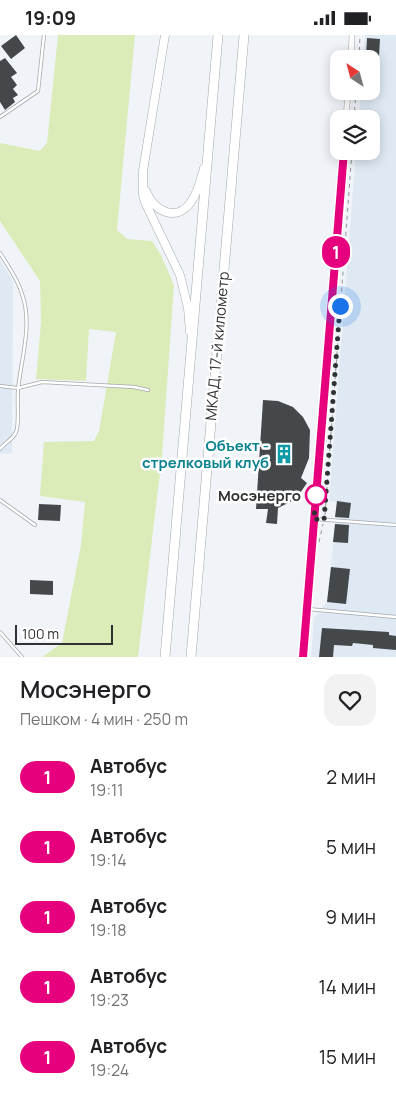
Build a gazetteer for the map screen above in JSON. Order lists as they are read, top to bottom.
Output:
{
  "streets": {
    "highway": ["МКАД, 17-й километр"]
  },
  "places": {
    "building": ["Объект - стрелковый клуб"],
    "other": ["Мосэнерго"]
  },
  "lines": ["bus line 1"],
  "scale_bar": "100 m",
  "north": "top left",
  "page": {
    "status": "19:09",
    "on_map": "1",
    "scale": "100 m",
    "heading": ["Мосэнерго", "Пешком · 4 мин · 250 m"],
    "list": [
      {
        "mark": "1",
        "name": "Автобус",
        "note": "19:11",
        "value": "2 мин"
      },
      {
        "mark": "1",
        "name": "Автобус",
        "note": "19:14",
        "value": "5 мин"
      },
      {
        "mark": "1",
        "name": "Автобус",
        "note": "19:18",
        "value": "9 мин"
      },
      {
        "mark": "1",
        "name": "Автобус",
        "note": "19:23",
        "value": "14 мин"
      },
      {
        "mark": "1",
        "name": "Автобус",
        "note": "19:24",
        "value": "15 мин"
      }
    ]
  }
}
